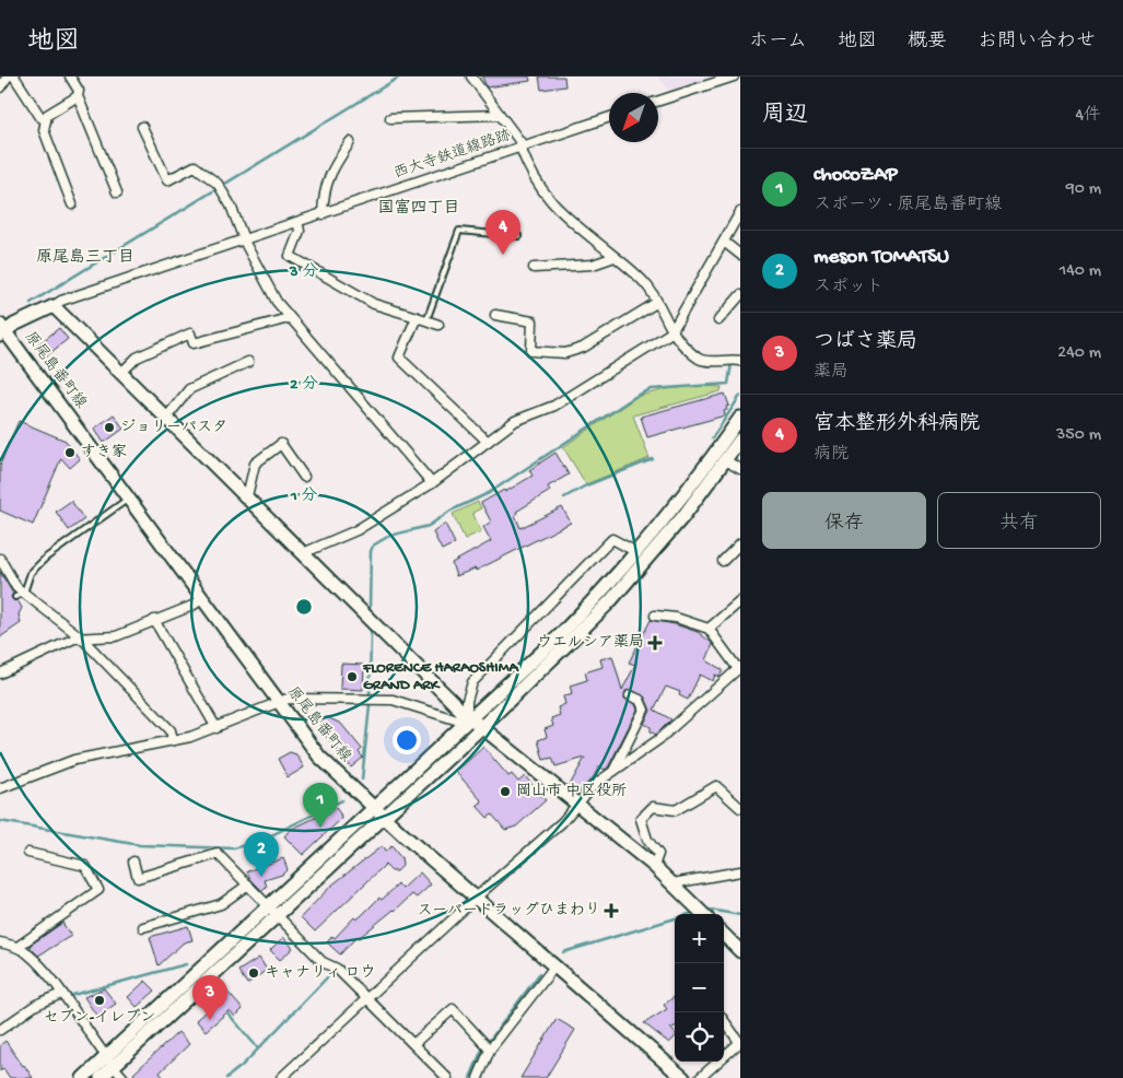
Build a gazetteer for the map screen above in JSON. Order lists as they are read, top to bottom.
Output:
{
  "streets": {
    "street": ["西大寺鉄道線路跡", "原尾島番町線"]
  },
  "districts": ["国富四丁目", "原尾島三丁目"],
  "places": {
    "other": [
      "ジョリーパスタ",
      "すき家",
      "FLORENCE HARAOSHIMA GRAND ARK",
      "岡山市 中区役所",
      "キャナリィ ロウ",
      "セブン-イレブン"
    ],
    "health": ["ウエルシア薬局", "スーパードラッグひまわり"]
  },
  "north": "bottom left",
  "page": {
    "header": "地図",
    "nav": [
      "ホーム",
      "地図",
      "概要",
      "お問い合わせ"
    ],
    "heading": ["周辺", "4件"],
    "list": [
      {
        "mark": "1",
        "name": "chocoZAP",
        "note": "スポーツ · 原尾島番町線",
        "value": "90 m"
      },
      {
        "mark": "2",
        "name": "meson TOMATSU",
        "note": "スポット",
        "value": "140 m"
      },
      {
        "mark": "3",
        "name": "つばさ薬局",
        "note": "薬局",
        "value": "240 m"
      },
      {
        "mark": "4",
        "name": "宮本整形外科病院",
        "note": "病院",
        "value": "350 m"
      }
    ],
    "pins": [
      "4",
      "1",
      "2",
      "3"
    ],
    "buttons": ["保存", "共有"],
    "map_buttons": ["+", "−"]
  },
  "rings": ["3 分", "2 分", "1 分"]
}
